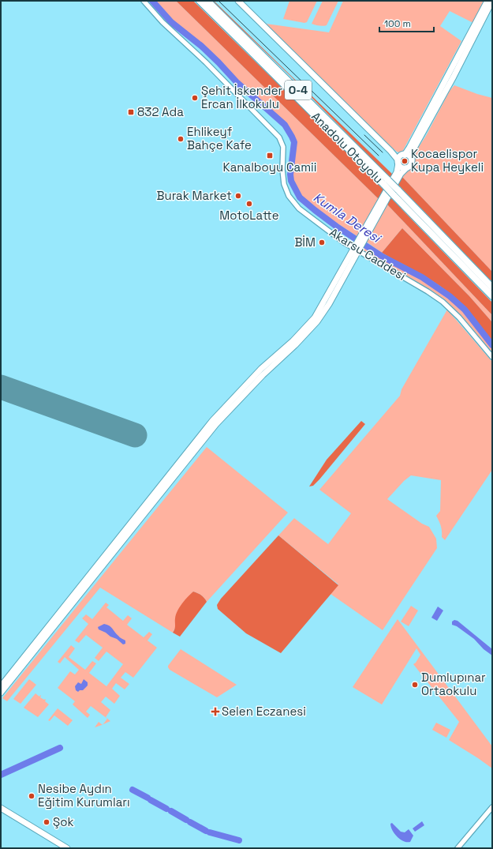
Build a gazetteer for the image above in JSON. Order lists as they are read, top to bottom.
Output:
{
  "streets": {
    "highway": ["O-4", "Anadolu Otoyolu"],
    "street": ["Akarsu Caddesi"]
  },
  "water": ["Kumla Deresi"],
  "places": {
    "other": [
      "Şehit İskender Ercan İlkokulu",
      "Ehlikeyf Bahçe Kafe",
      "Kocaelispor Kupa Heykeli",
      "Burak Market",
      "MotoLatte",
      "BİM",
      "Dumlupınar Ortaokulu",
      "Nesibe Aydın Eğitim Kurumları",
      "Şok"
    ],
    "transit": ["832 Ada", "Kanalboyu Camii"],
    "health": ["Selen Eczanesi"]
  },
  "scale_bar": "100 m"
}
